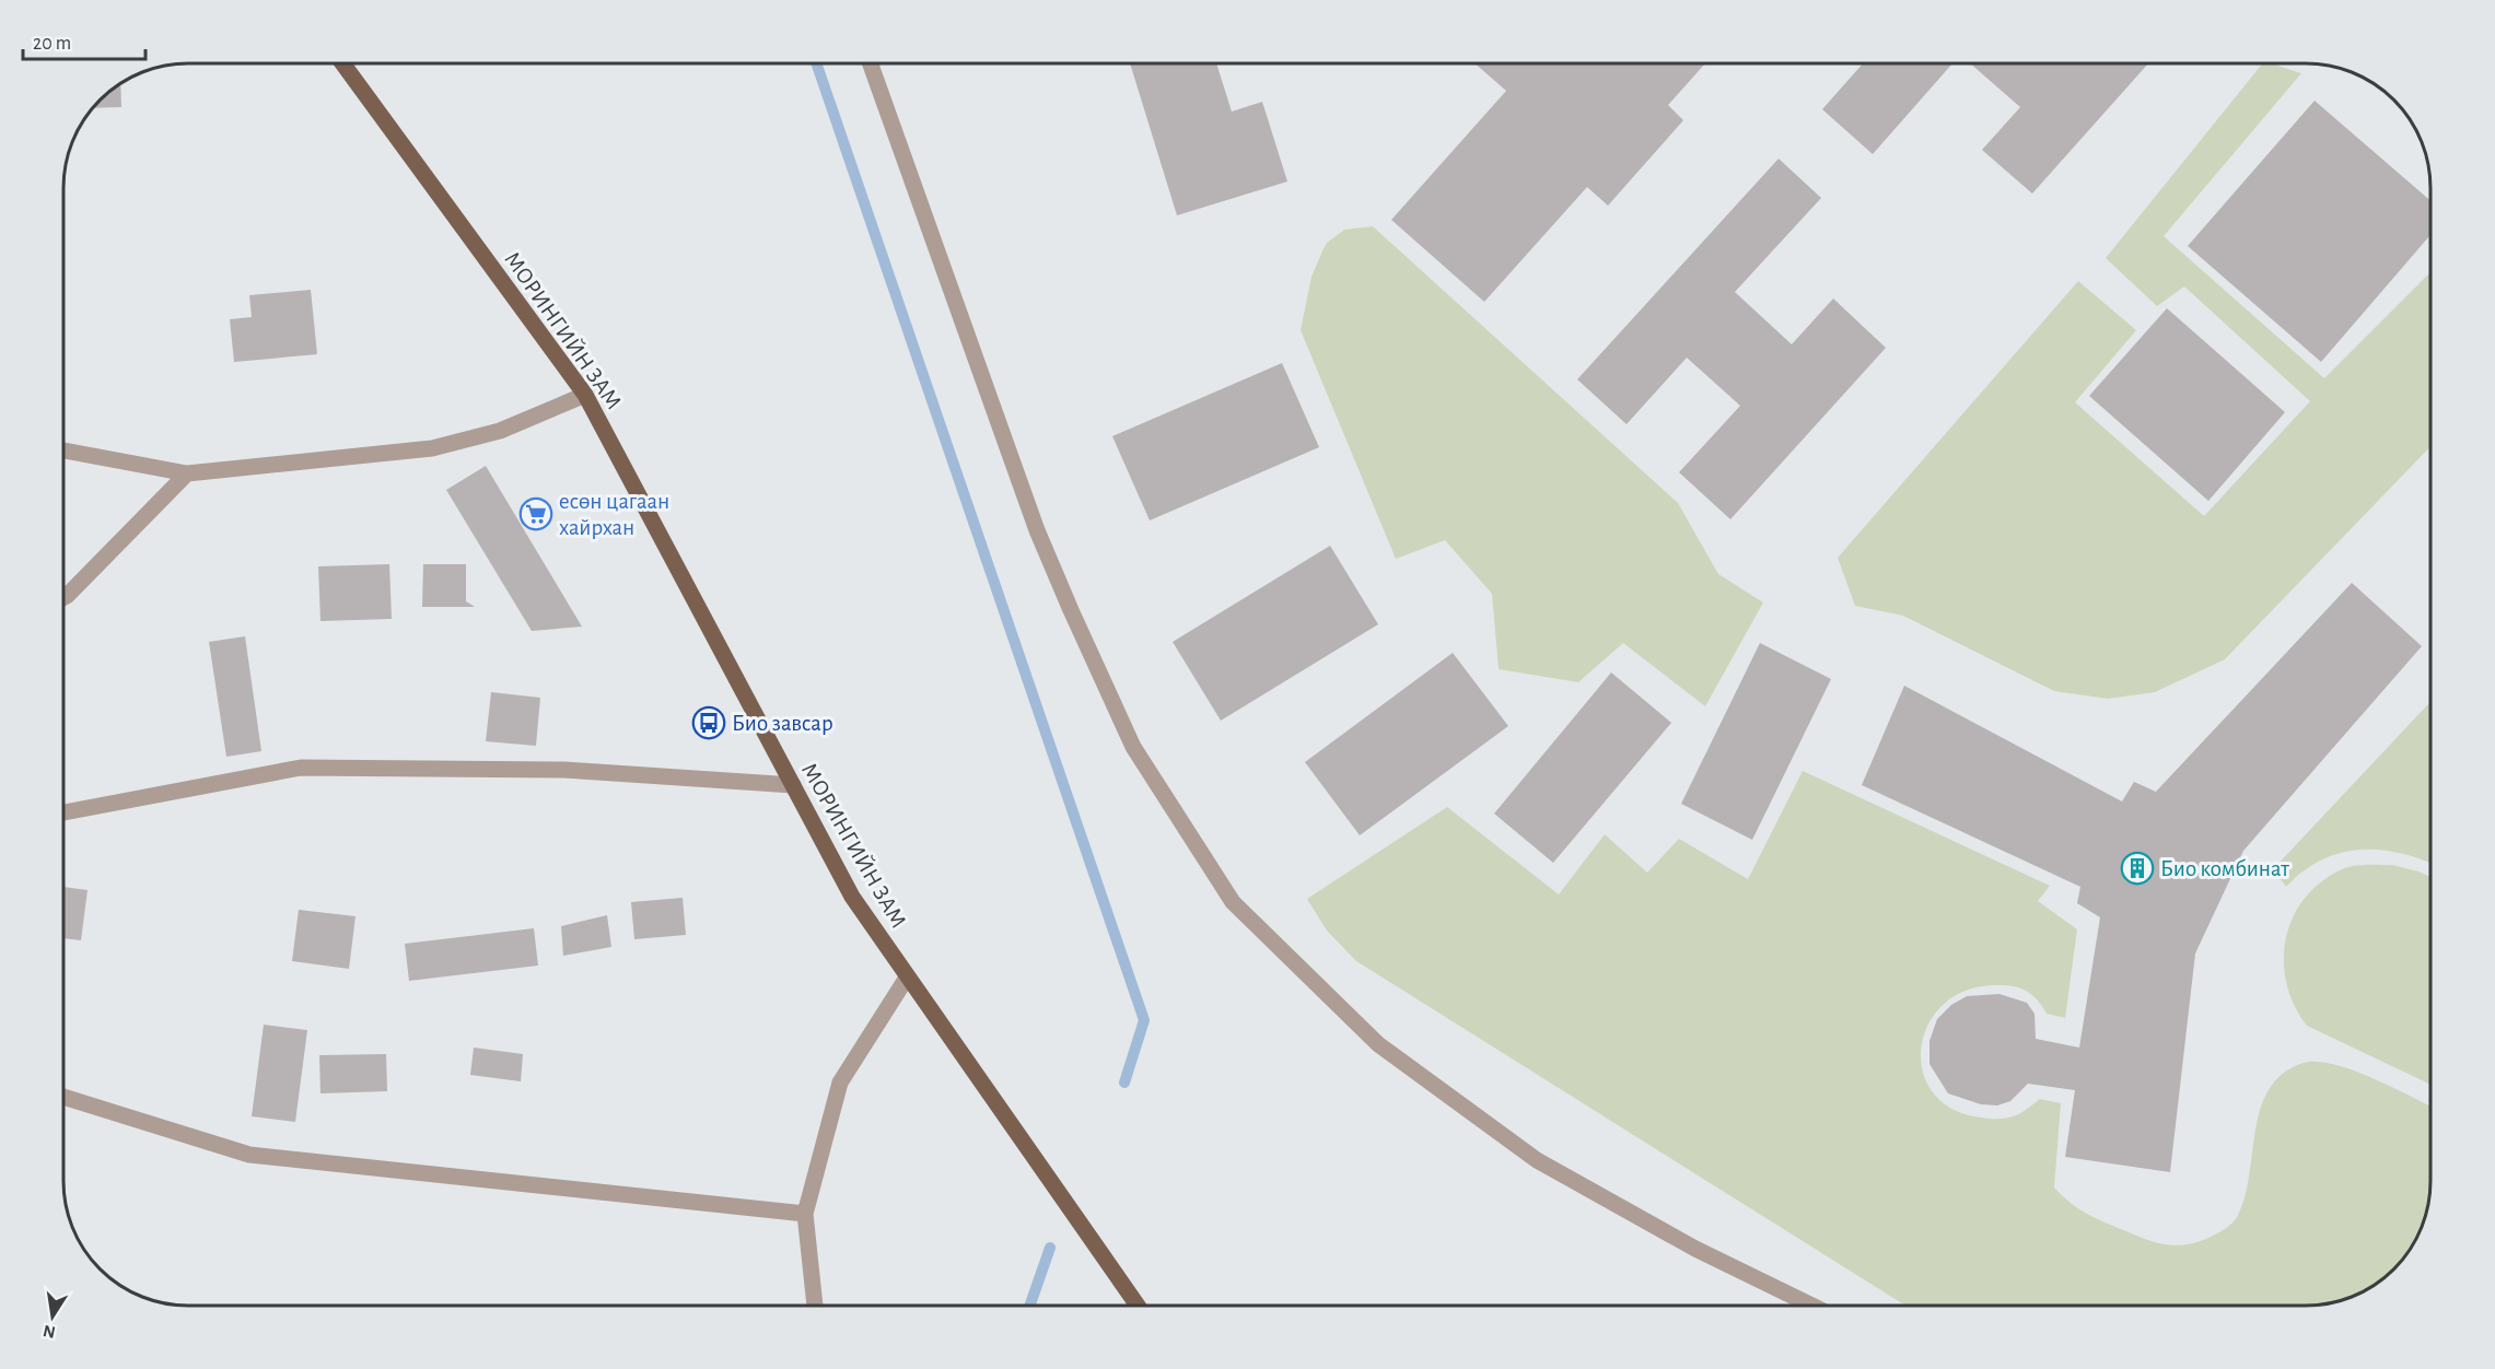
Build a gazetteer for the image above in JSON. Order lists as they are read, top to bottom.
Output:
{
  "streets": {
    "main road": ["МОРИНГИЙН ЗАМ"]
  },
  "places": {
    "supermarket": ["есөн цагаан хайрхан"],
    "bus stop": ["Био завсар"],
    "building": ["Био комбинат"]
  },
  "scale_bar": "20 m",
  "north": "bottom"
}
